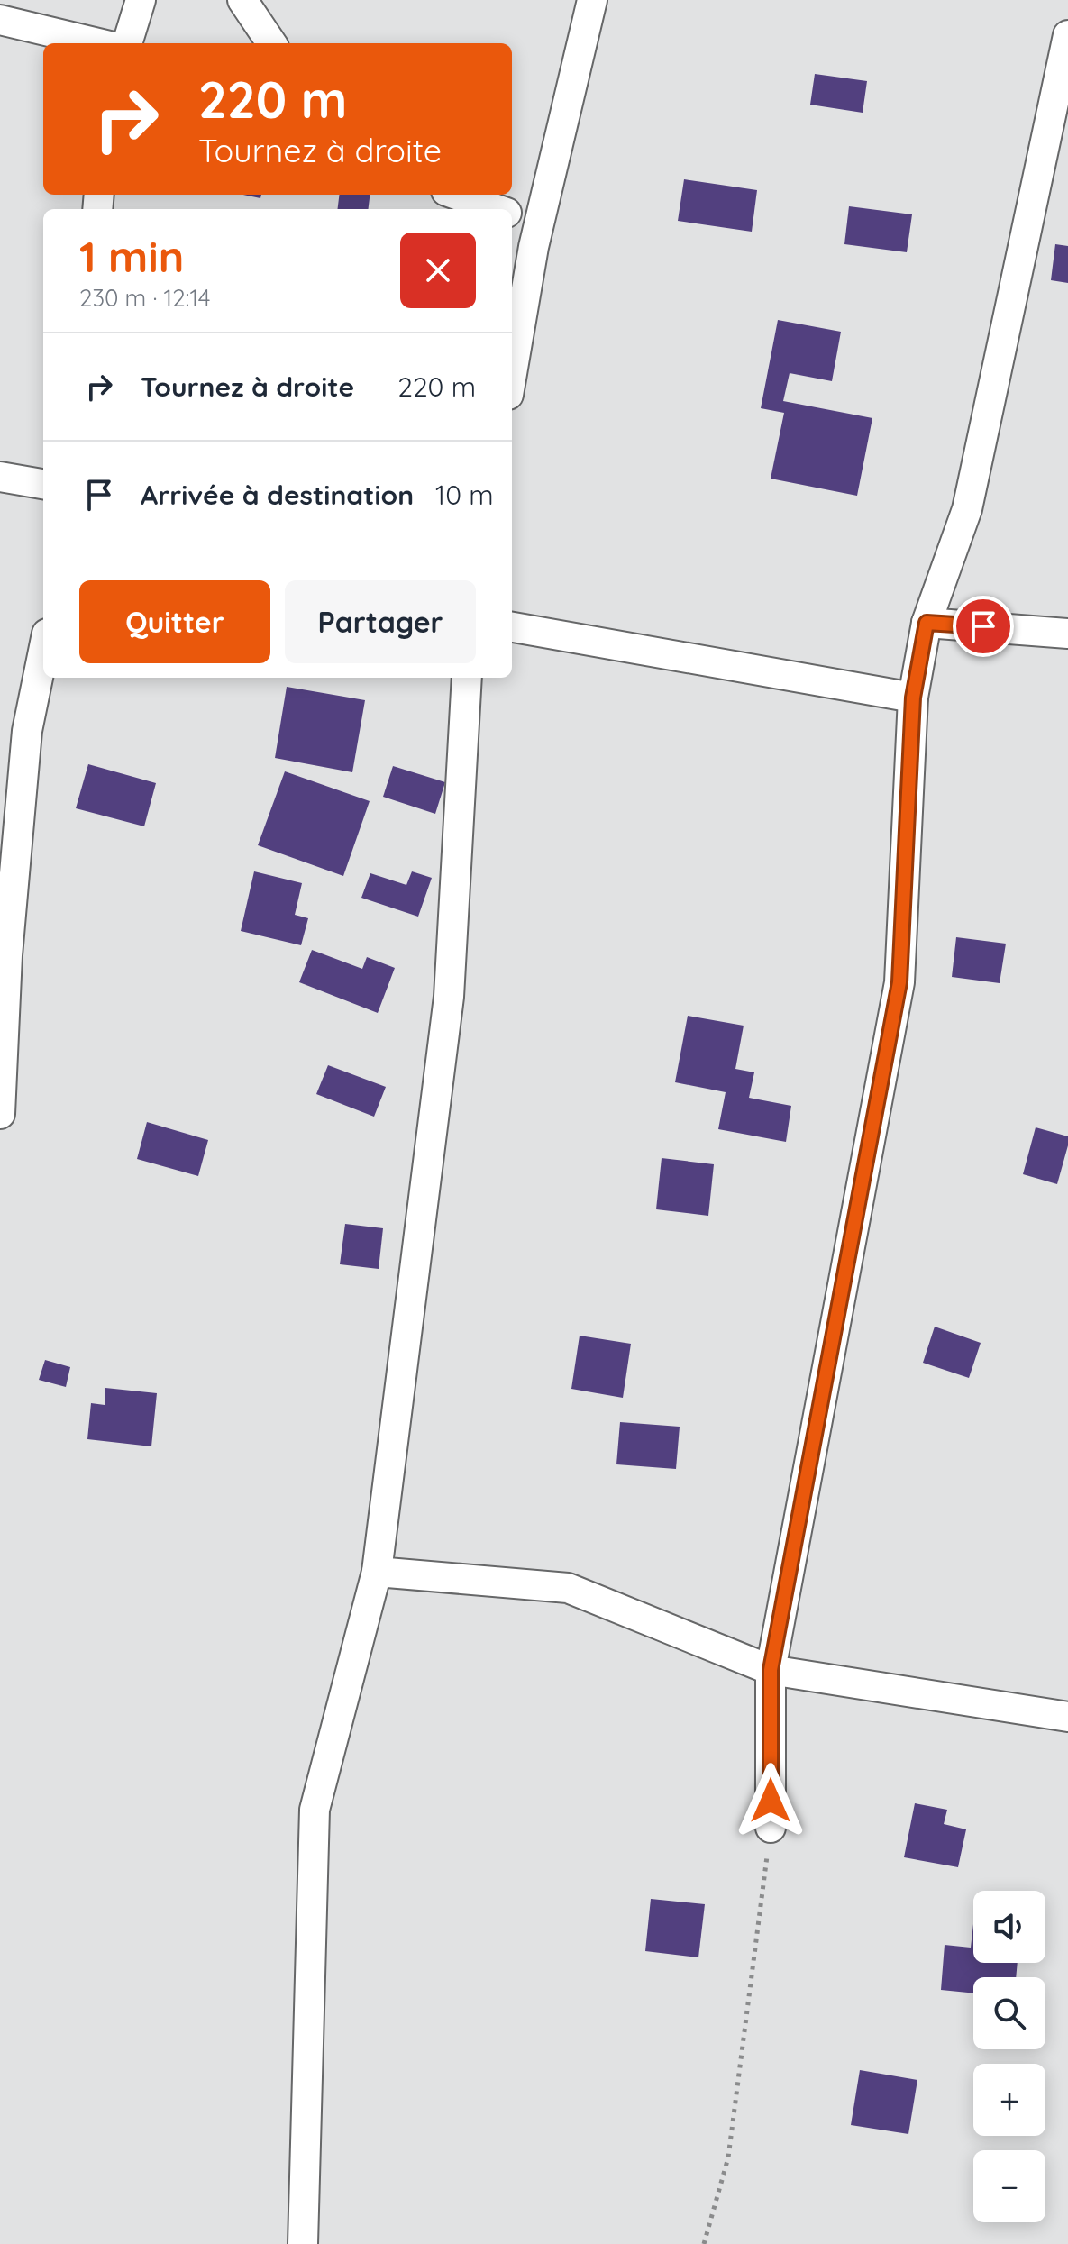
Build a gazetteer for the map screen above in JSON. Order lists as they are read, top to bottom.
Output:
{
  "page": {
    "turn": ["220 m", "Tournez à droite"],
    "heading": ["1 min", "230 m · 12:14"],
    "list": [
      {
        "name": "Tournez à droite",
        "value": "220 m"
      },
      {
        "name": "Arrivée à destination",
        "value": "10 m"
      }
    ],
    "buttons": ["Quitter", "Partager"],
    "map_buttons": ["+", "−"]
  }
}
